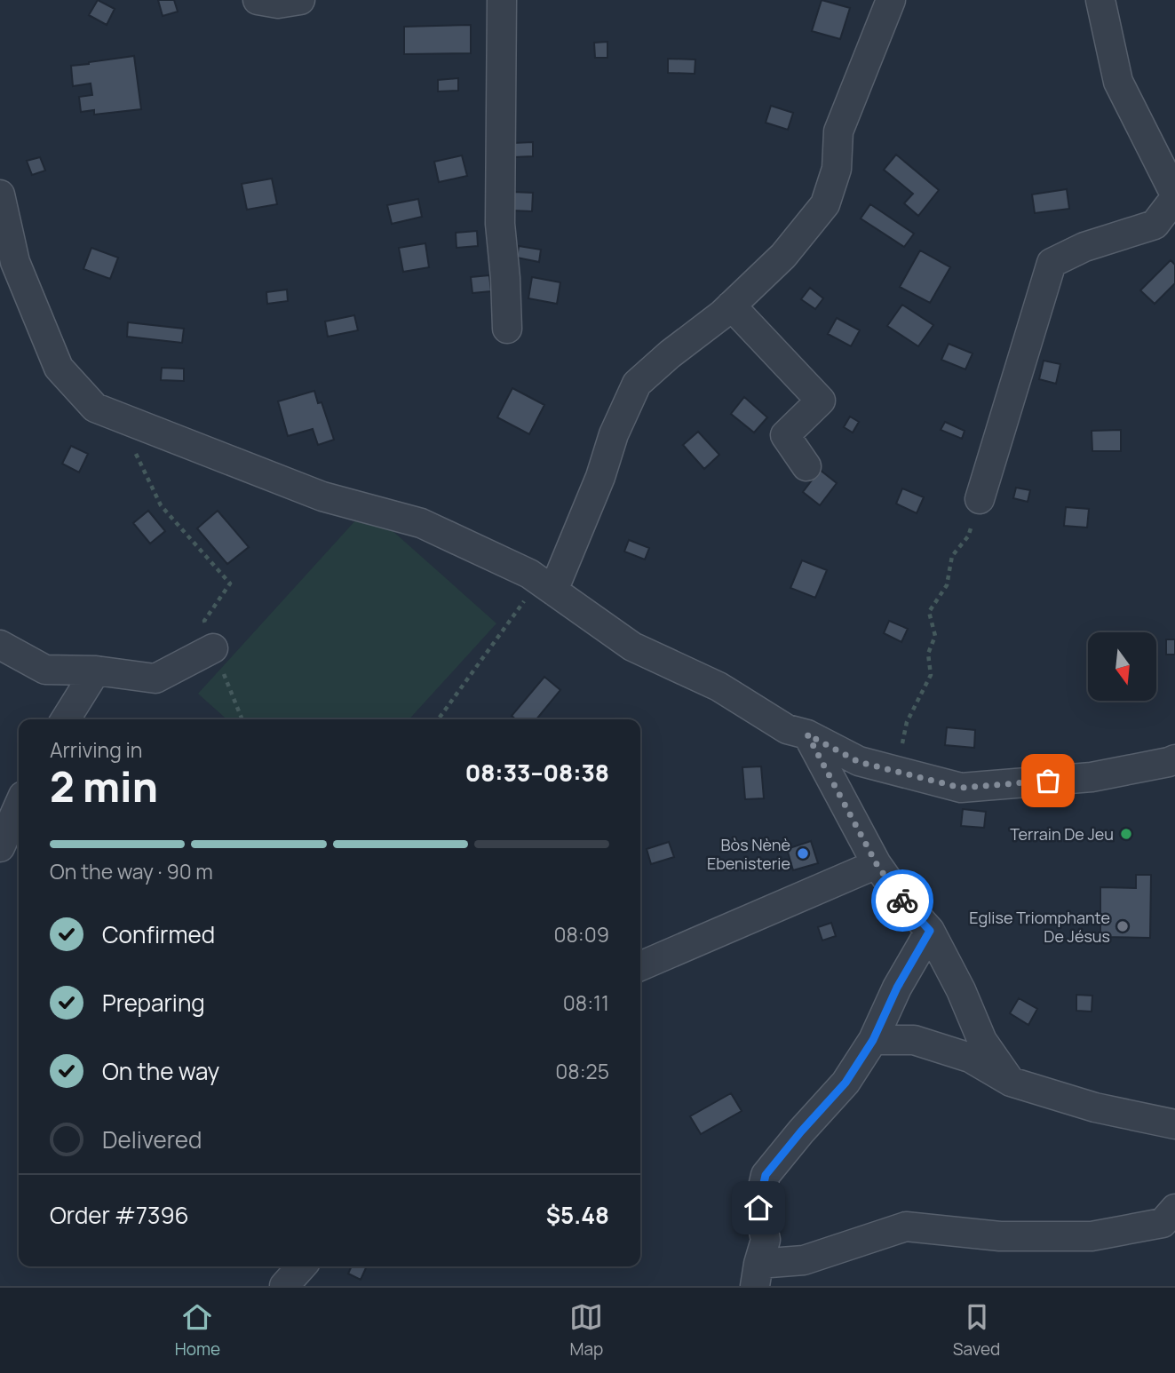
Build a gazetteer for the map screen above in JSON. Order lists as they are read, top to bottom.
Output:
{
  "places": ["Terrain De Jeu", "Bòs Nènè Ebenisterie", "Eglise Triomphante De Jésus"],
  "north": "bottom",
  "page": {
    "heading": ["2 min", "Arriving in", "08:33–08:38"],
    "panel": ["Order #7396", "$5.48"],
    "bar": "On the way · 90 m",
    "list": [
      ["Confirmed", "08:09"],
      ["Preparing", "08:11"],
      ["On the way", "08:25"],
      "Delivered"
    ],
    "tabs": ["Home", "Map", "Saved"]
  }
}
